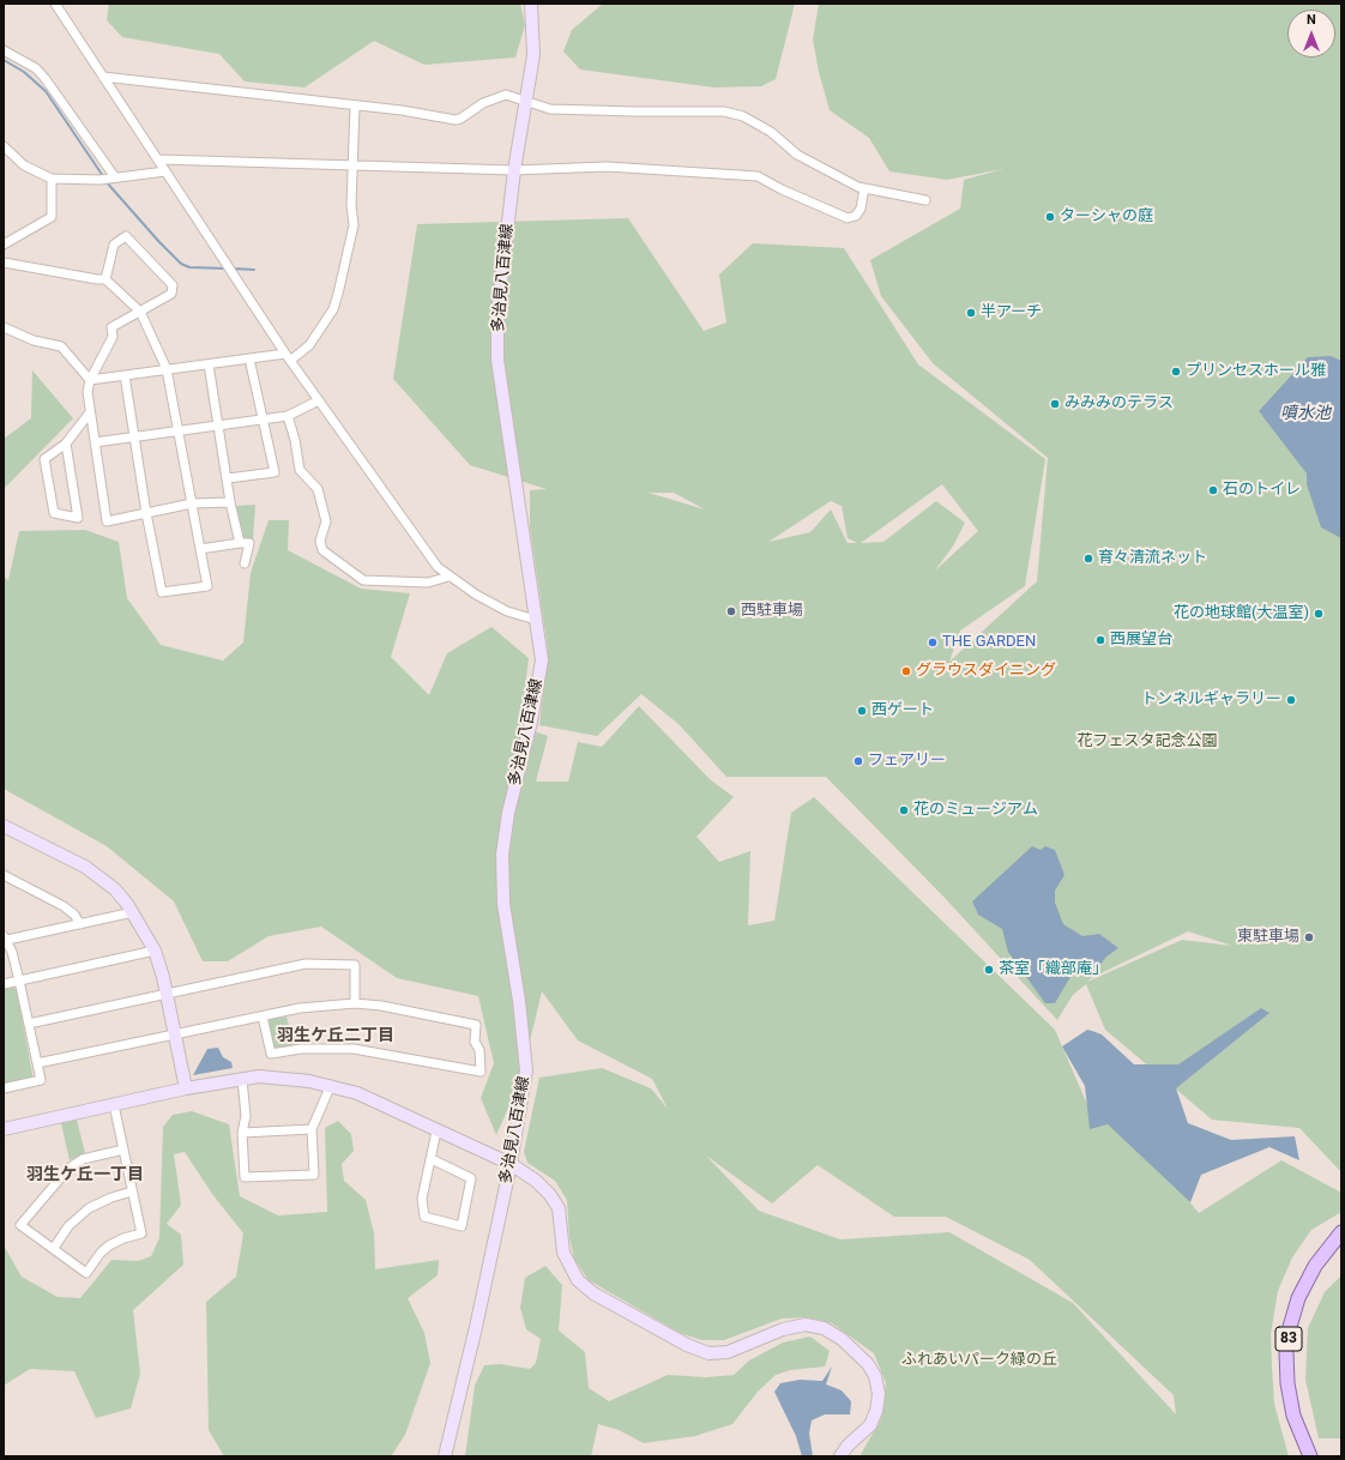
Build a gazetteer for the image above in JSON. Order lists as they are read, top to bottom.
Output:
{
  "streets": {
    "main road": ["多治見八百津線", "83"]
  },
  "districts": ["羽生ケ丘二丁目", "羽生ケ丘一丁目"],
  "water": ["噴水池"],
  "parks": ["花フェスタ記念公園", "ふれあいパーク緑の丘"],
  "places": [
    "ターシャの庭",
    "半アーチ",
    "プリンセスホール雅",
    "みみみのテラス",
    "石のトイレ",
    "育々清流ネット",
    "西駐車場",
    "花の地球館(大温室)",
    "西展望台",
    "THE GARDEN",
    "グラウスダイニング",
    "トンネルギャラリー",
    "西ゲート",
    "フェアリー",
    "花のミュージアム",
    "東駐車場",
    "茶室「織部庵」"
  ],
  "north": "top"
}
